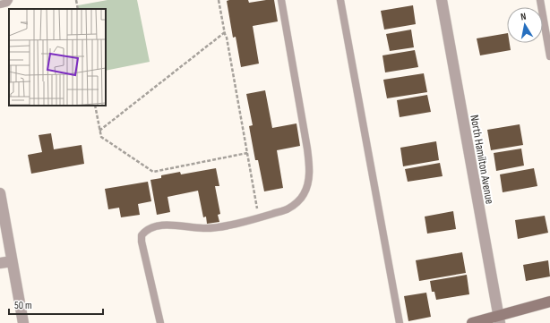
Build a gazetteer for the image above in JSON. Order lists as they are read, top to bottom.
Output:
{
  "streets": {
    "street": ["North Hamilton Avenue"]
  },
  "scale_bar": "50 m",
  "north": "top"
}
